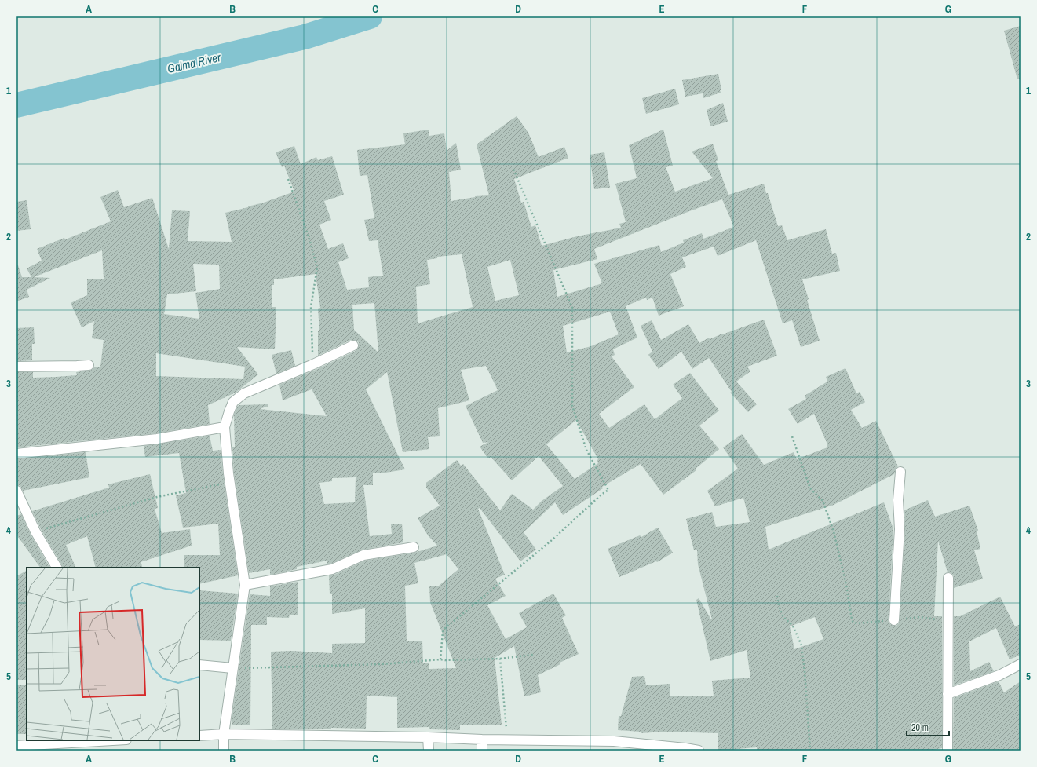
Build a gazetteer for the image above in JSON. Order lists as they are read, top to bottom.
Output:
{
  "water": ["Galma River"],
  "scale_bar": "20 m",
  "grid": {
    "columns": [
      "A",
      "B",
      "C",
      "D",
      "E",
      "F",
      "G"
    ],
    "rows": [
      "1",
      "2",
      "3",
      "4",
      "5"
    ]
  }
}
